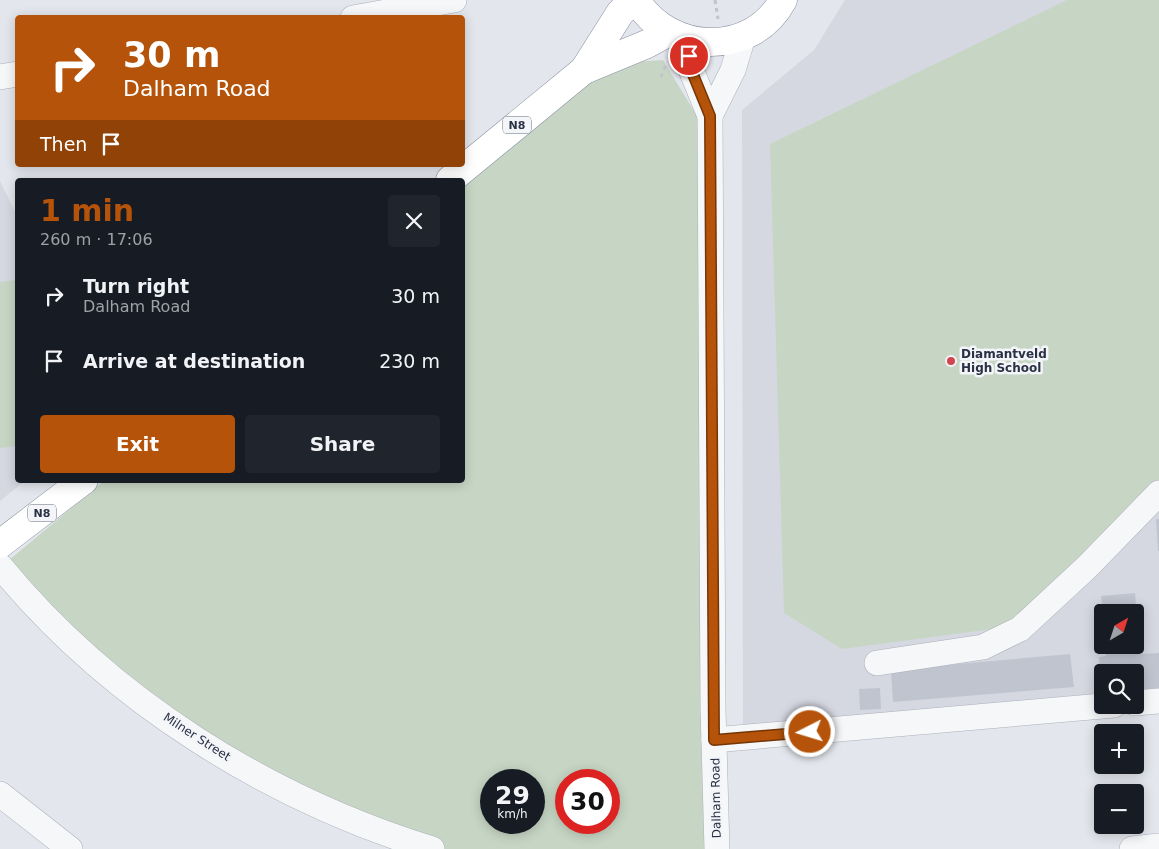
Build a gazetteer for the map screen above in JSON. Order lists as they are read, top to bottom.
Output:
{
  "streets": {
    "highway": ["N8"],
    "street": ["Milner Street", "Dalham Road"]
  },
  "crossings": [
    ["N8", "Dalham Road"]
  ],
  "places": ["Diamantveld High School"],
  "north": "top right",
  "page": {
    "turn": ["30 m", "Dalham Road"],
    "then": "Then",
    "heading": ["1 min", "260 m · 17:06"],
    "list": [
      {
        "name": "Turn right",
        "note": "Dalham Road",
        "value": "30 m"
      },
      {
        "name": "Arrive at destination",
        "value": "230 m"
      }
    ],
    "buttons": ["Exit", "Share"],
    "map_buttons": ["+", "−"],
    "speed": "29 km/h",
    "limit": "30"
  }
}
